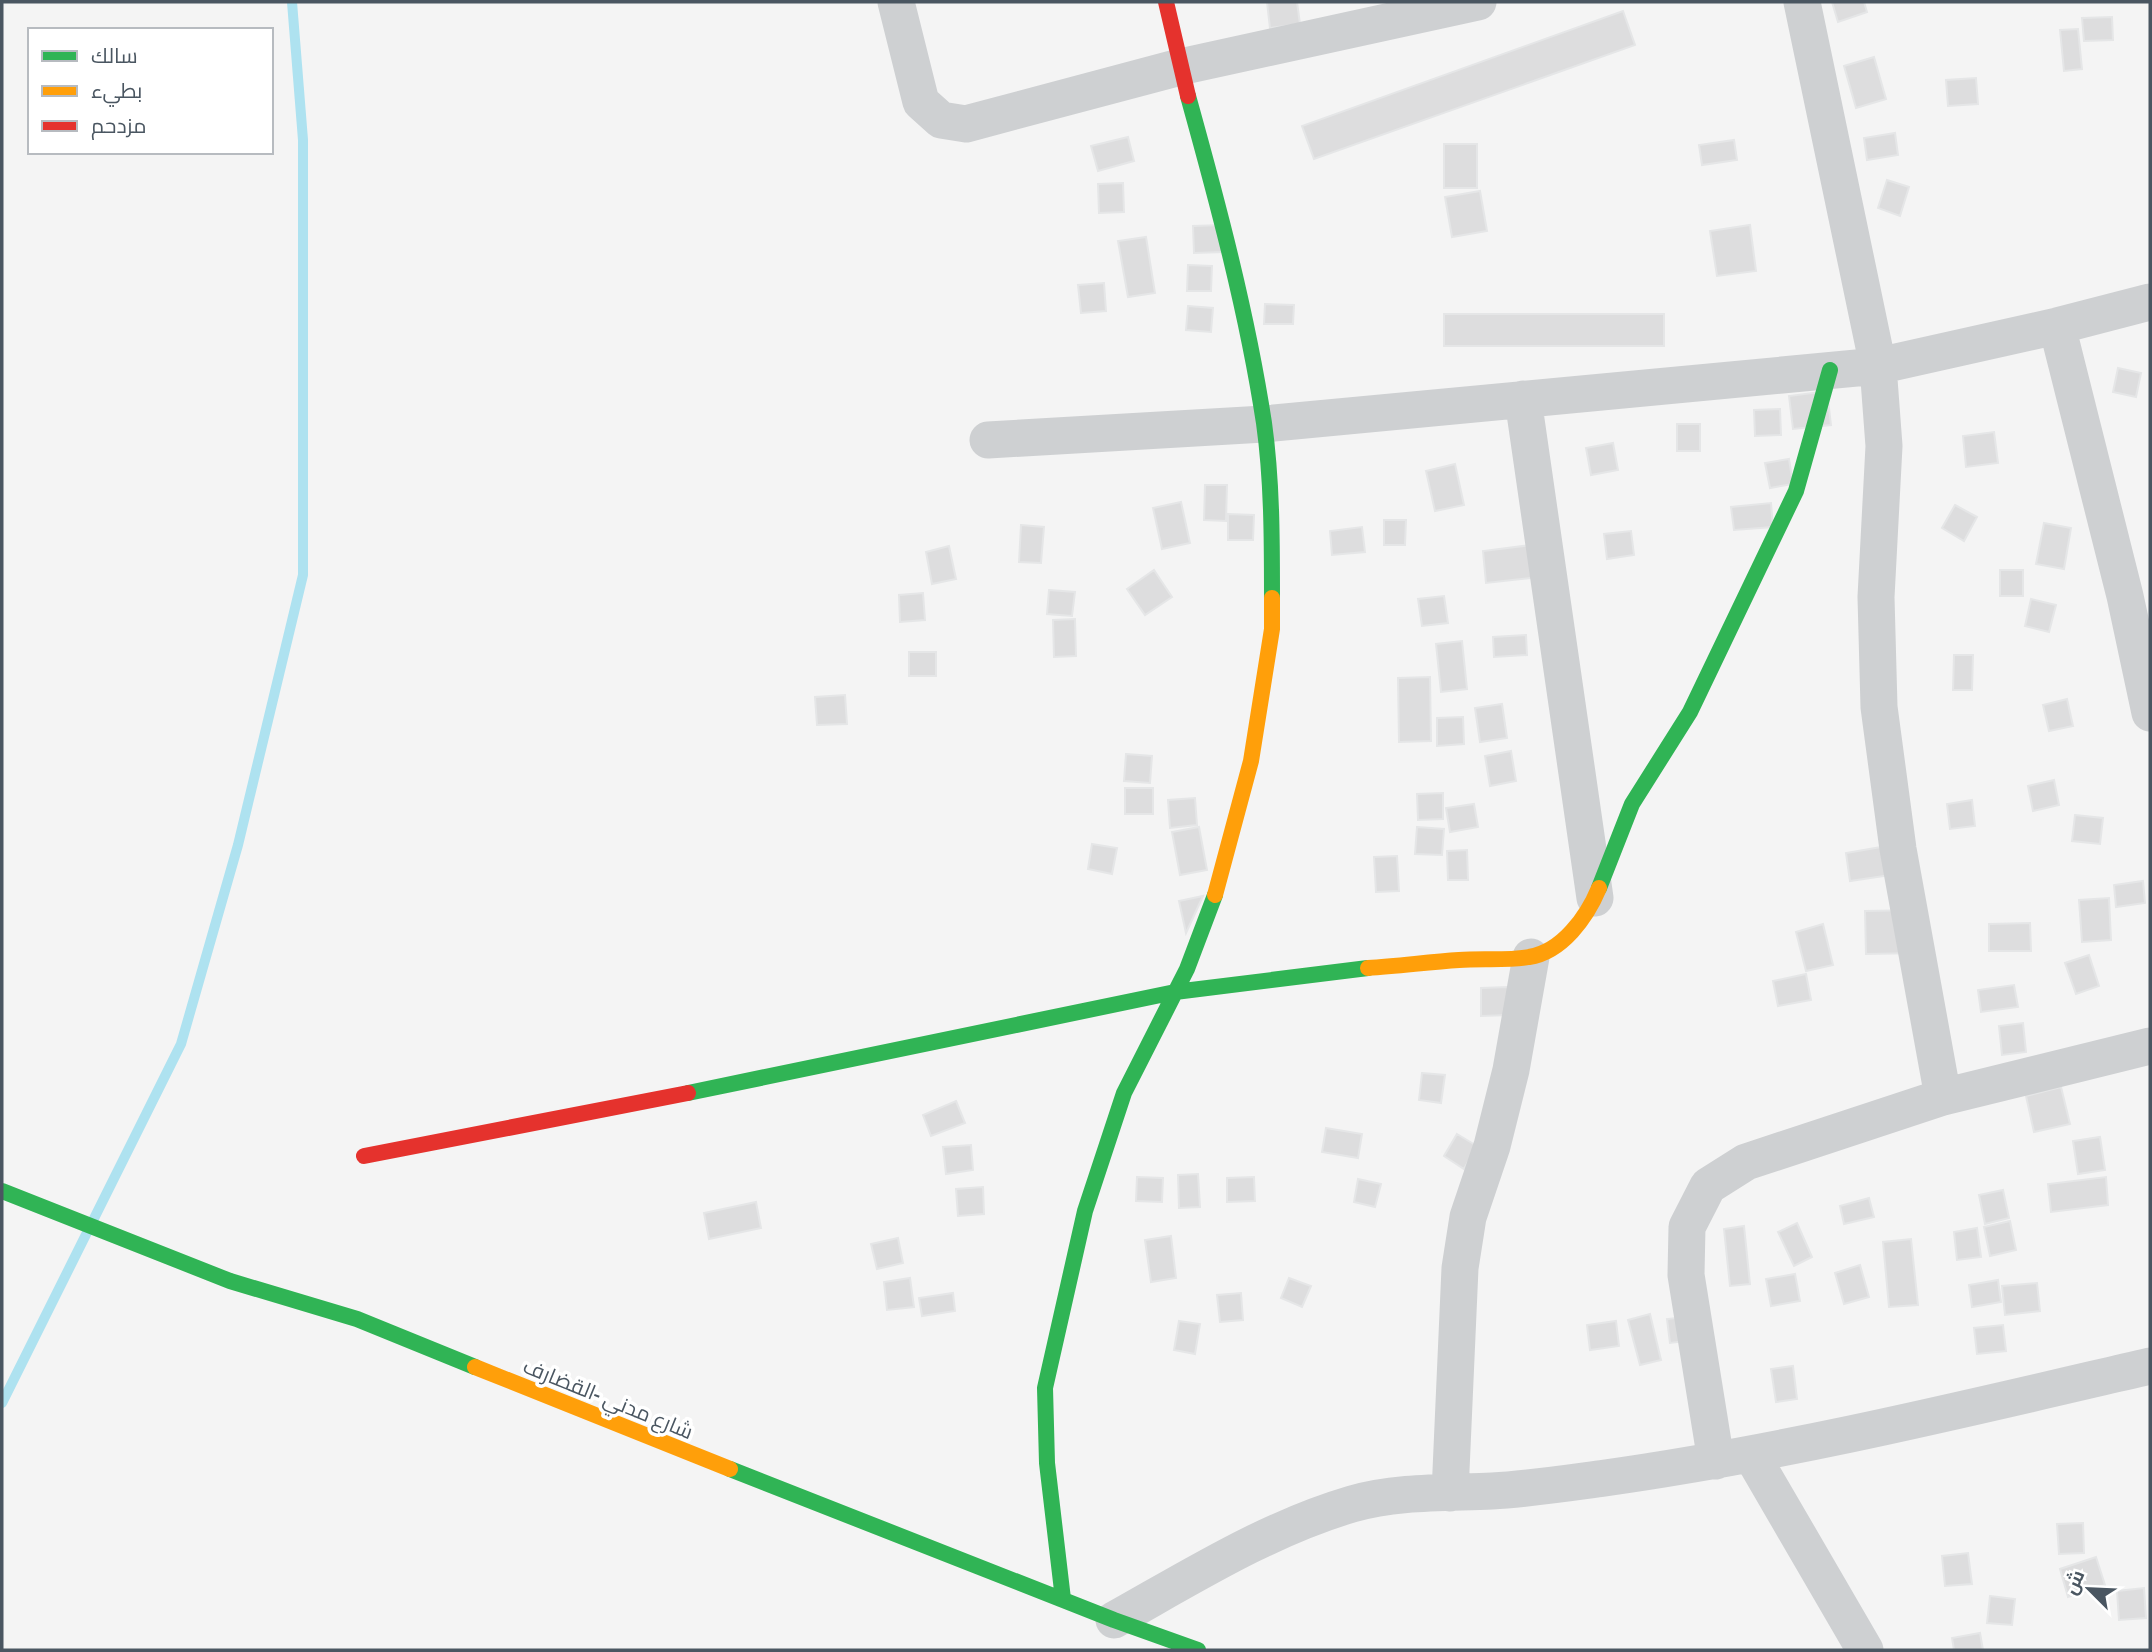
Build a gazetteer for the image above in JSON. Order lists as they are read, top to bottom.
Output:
{
  "streets": {
    "main road": ["شارع مدني -القضارف"]
  },
  "legend": ["سالك", "بطيء", "مزدحم"],
  "north": "top left"
}
